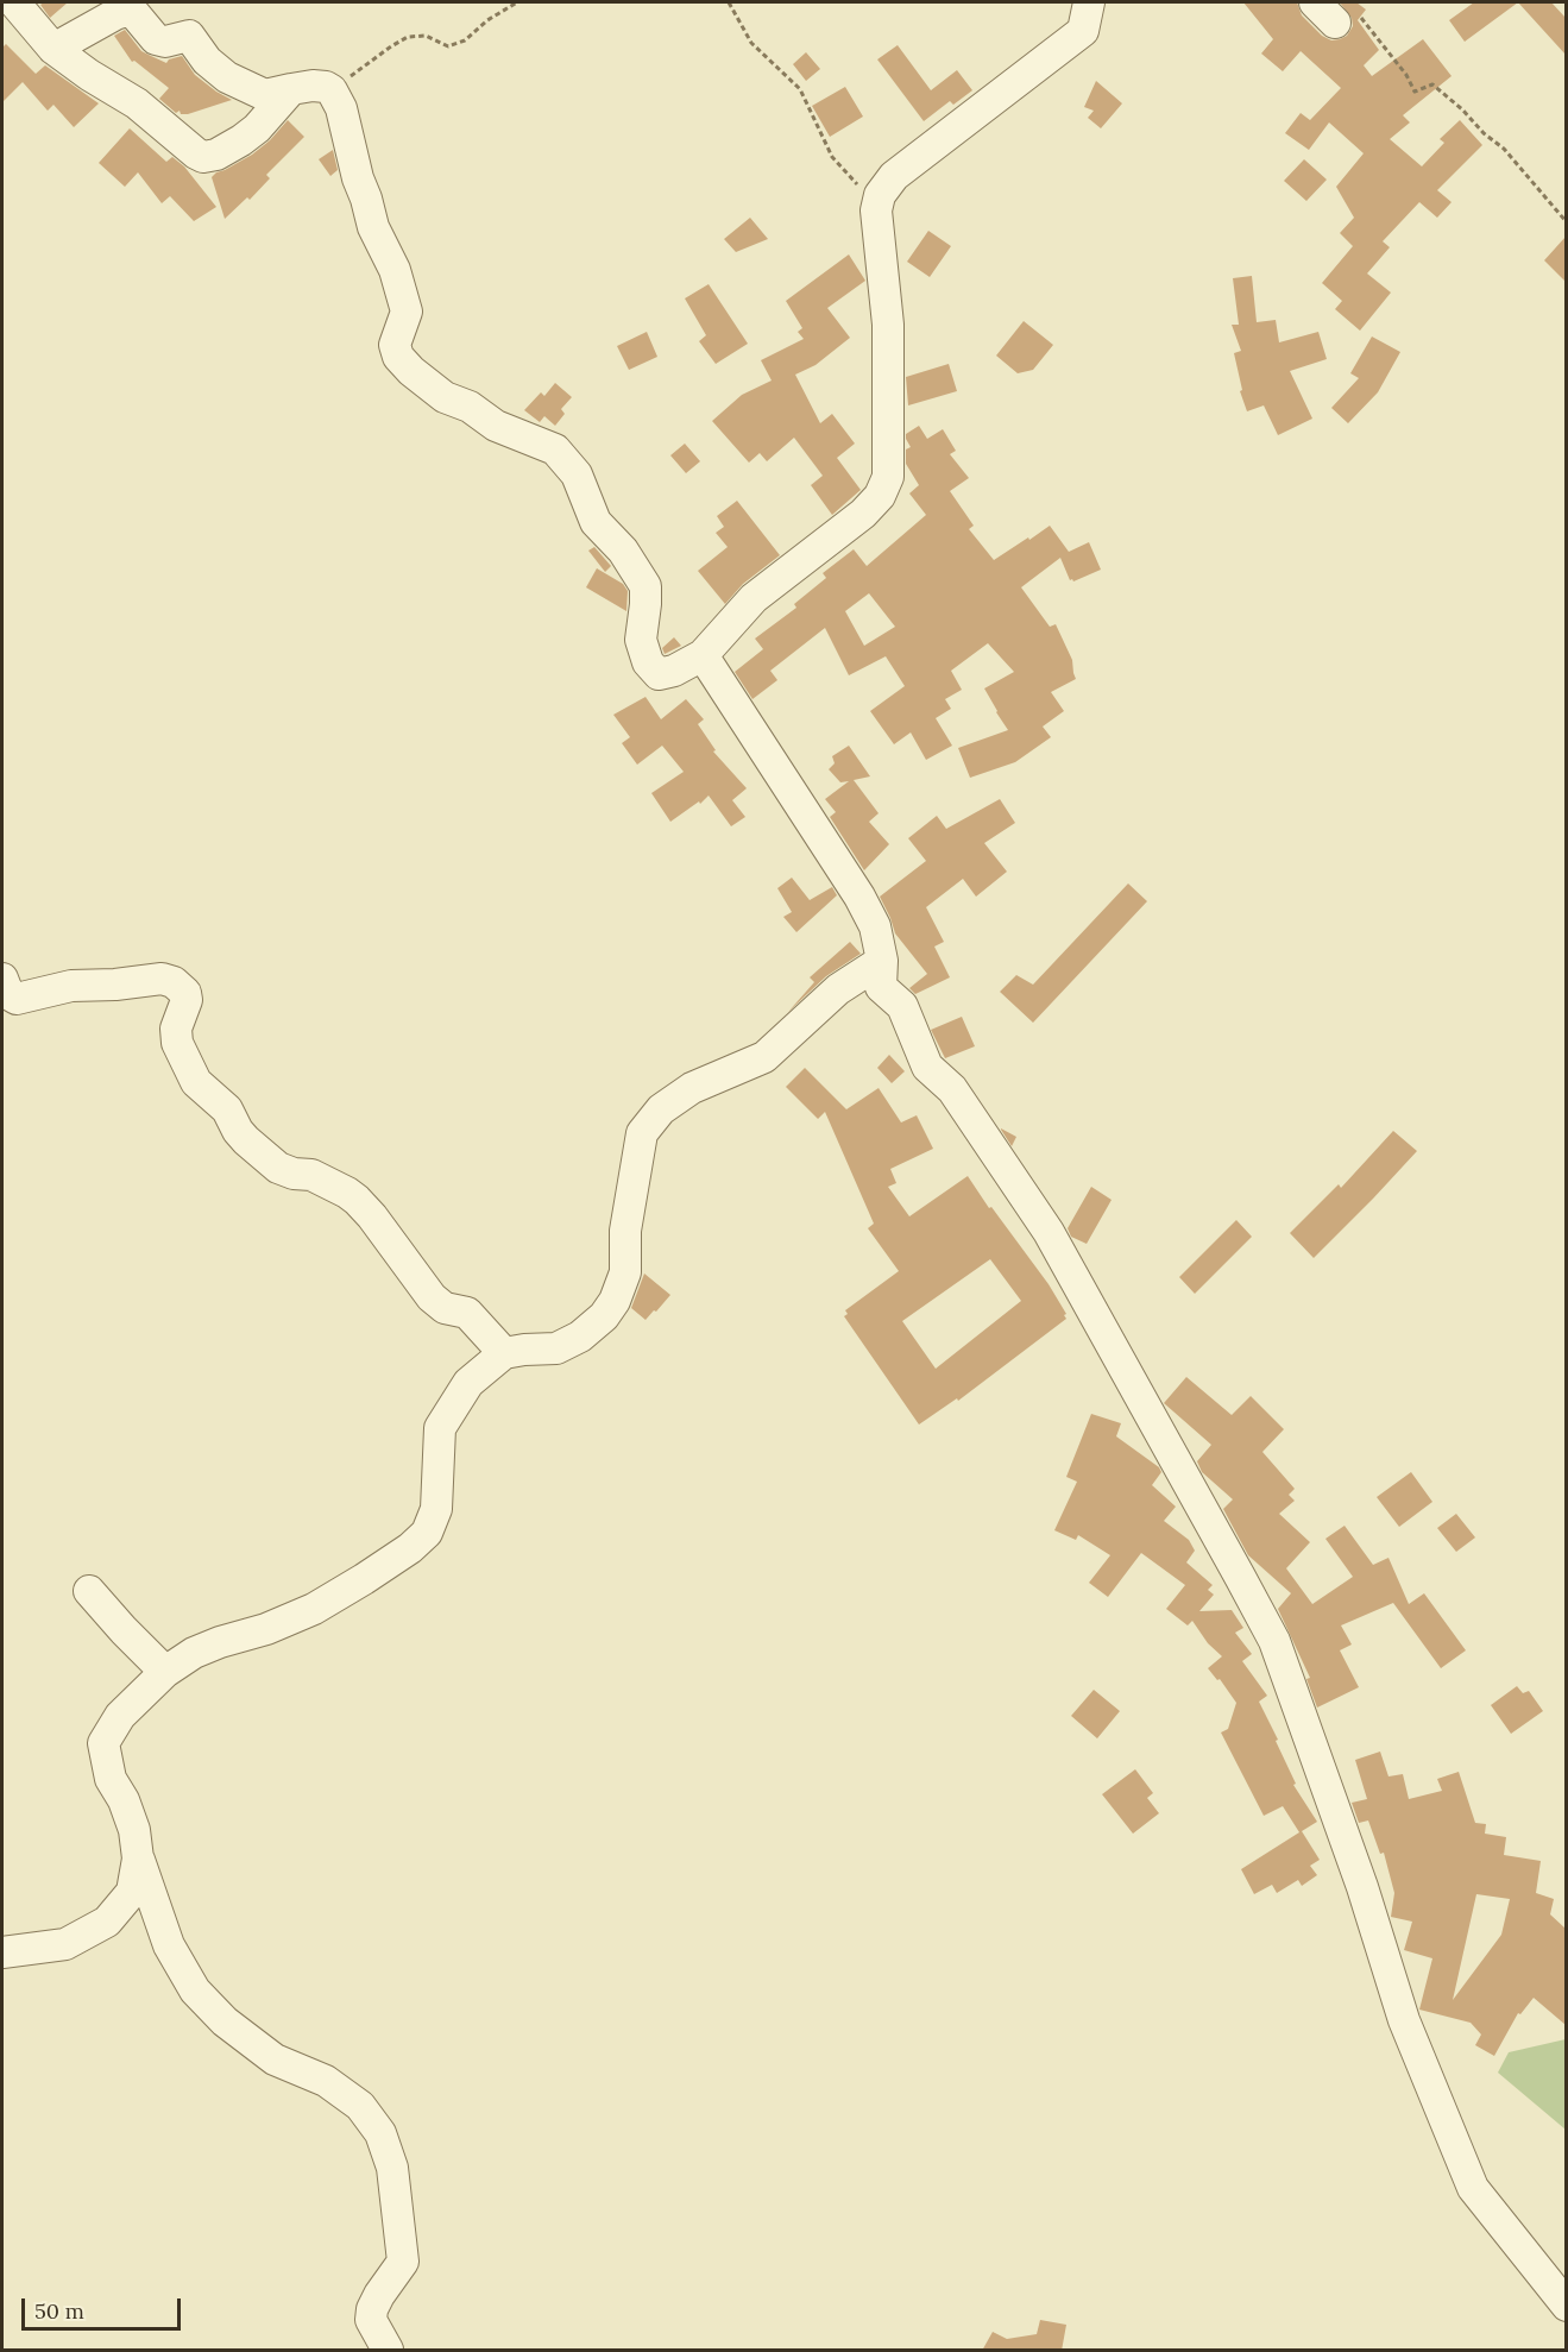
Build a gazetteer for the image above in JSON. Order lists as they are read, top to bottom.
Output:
{
  "scale_bar": "50 m"
}
